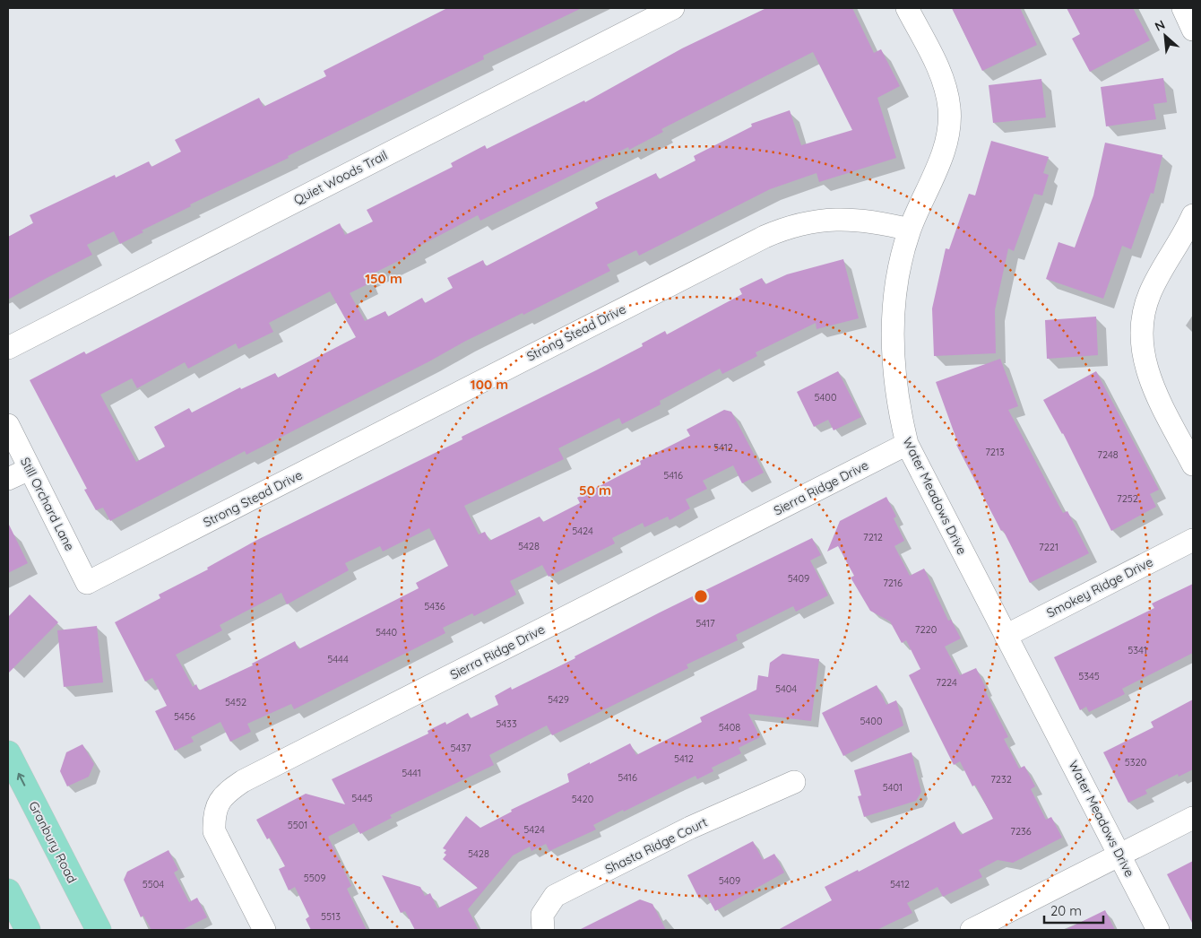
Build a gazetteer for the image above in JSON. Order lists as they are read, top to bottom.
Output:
{
  "streets": {
    "main road": ["Granbury Road"],
    "street": [
      "Quiet Woods Trail",
      "Strong Stead Drive",
      "Sierra Ridge Drive",
      "Water Meadows Drive",
      "Still Orchard Lane",
      "Smokey Ridge Drive",
      "Shasta Ridge Court"
    ]
  },
  "crossings": [
    ["Strong Stead Drive", "Water Meadows Drive"],
    ["Strong Stead Drive", "Still Orchard Lane"],
    ["Sierra Ridge Drive", "Water Meadows Drive"],
    ["Water Meadows Drive", "Smokey Ridge Drive"]
  ],
  "one_way": ["Granbury Road"],
  "house_numbers": [
    "5400",
    "5412",
    "7213",
    "7248",
    "5416",
    "7252",
    "5424",
    "7212",
    "5428",
    "7221",
    "5409",
    "7216",
    "5436",
    "5417",
    "7220",
    "5440",
    "5341",
    "5444",
    "5345",
    "7224",
    "5404",
    "5429",
    "5452",
    "5456",
    "5400",
    "5433",
    "5408",
    "5437",
    "5412",
    "5320",
    "5441",
    "5416",
    "7232",
    "5401",
    "5445",
    "5420",
    "5501",
    "5424",
    "7236",
    "5428",
    "5509",
    "5409",
    "5504",
    "5412",
    "5513"
  ],
  "scale_bar": "20 m",
  "north": "top left",
  "rings": ["150 m", "100 m", "50 m"]
}
